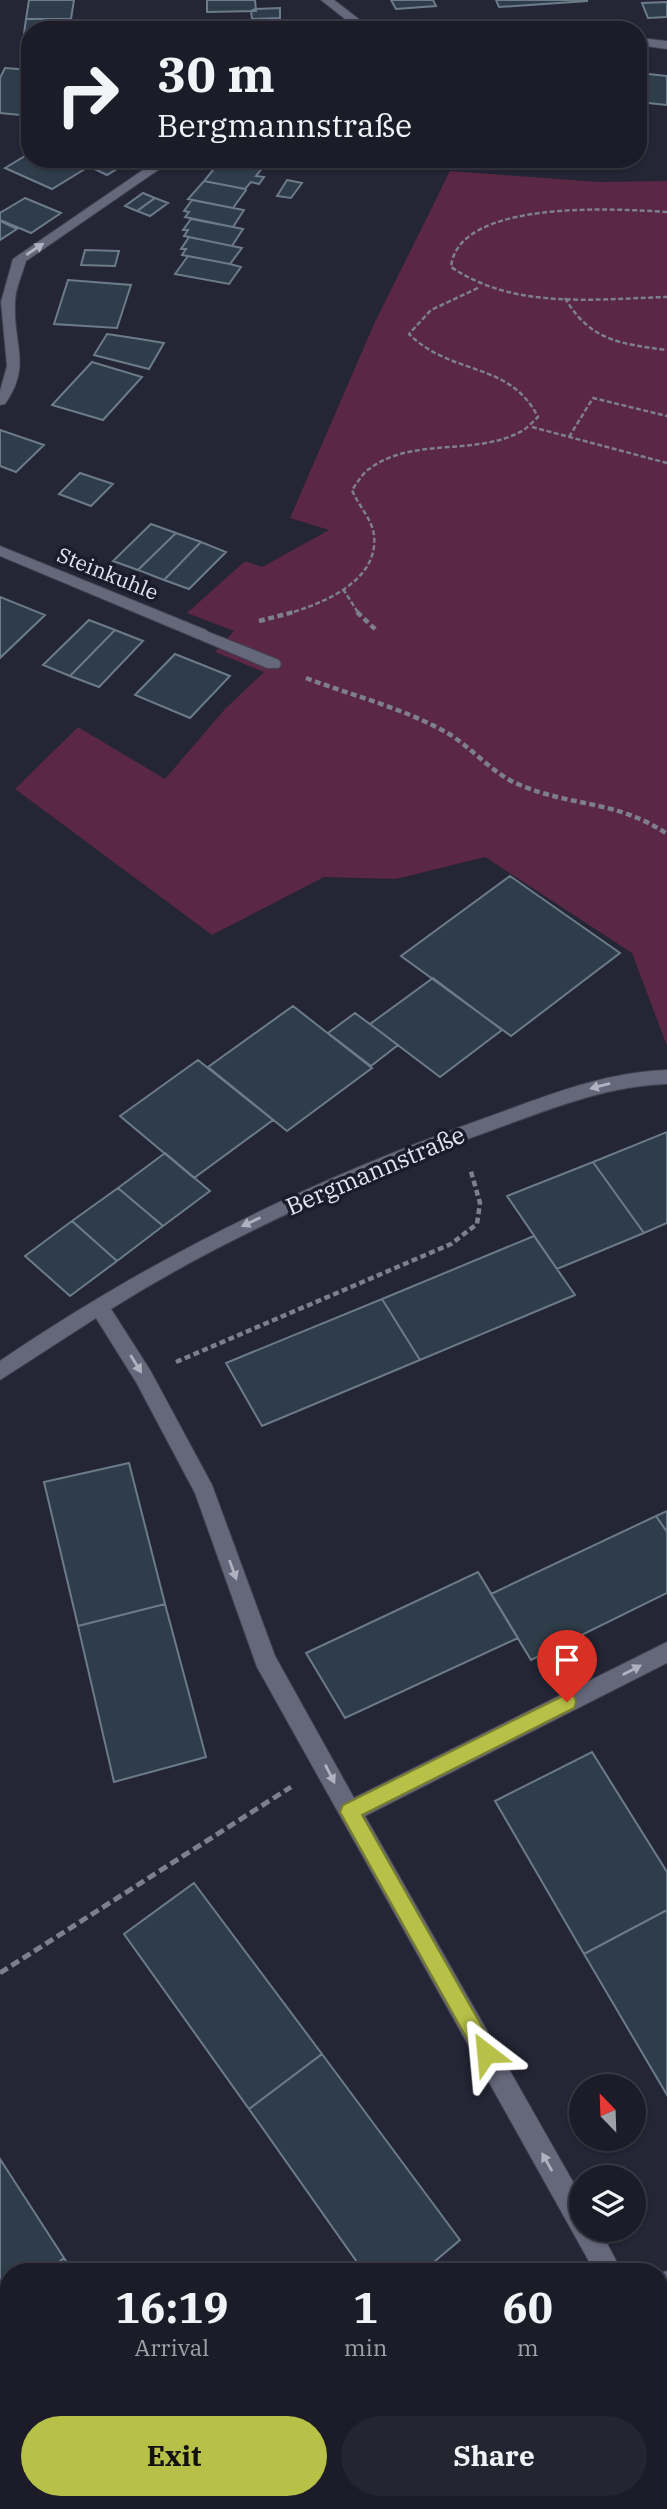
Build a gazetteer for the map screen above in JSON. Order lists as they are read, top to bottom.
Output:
{
  "streets": {
    "street": ["Steinkuhle", "Bergmannstraße"]
  },
  "one_way": ["Bergmannstraße"],
  "north": "top left",
  "page": {
    "turn": ["30 m", "Bergmannstraße"],
    "eta": [
      "16:19",
      "Arrival",
      "1",
      "min",
      "60",
      "m"
    ],
    "buttons": ["Exit", "Share"]
  }
}
